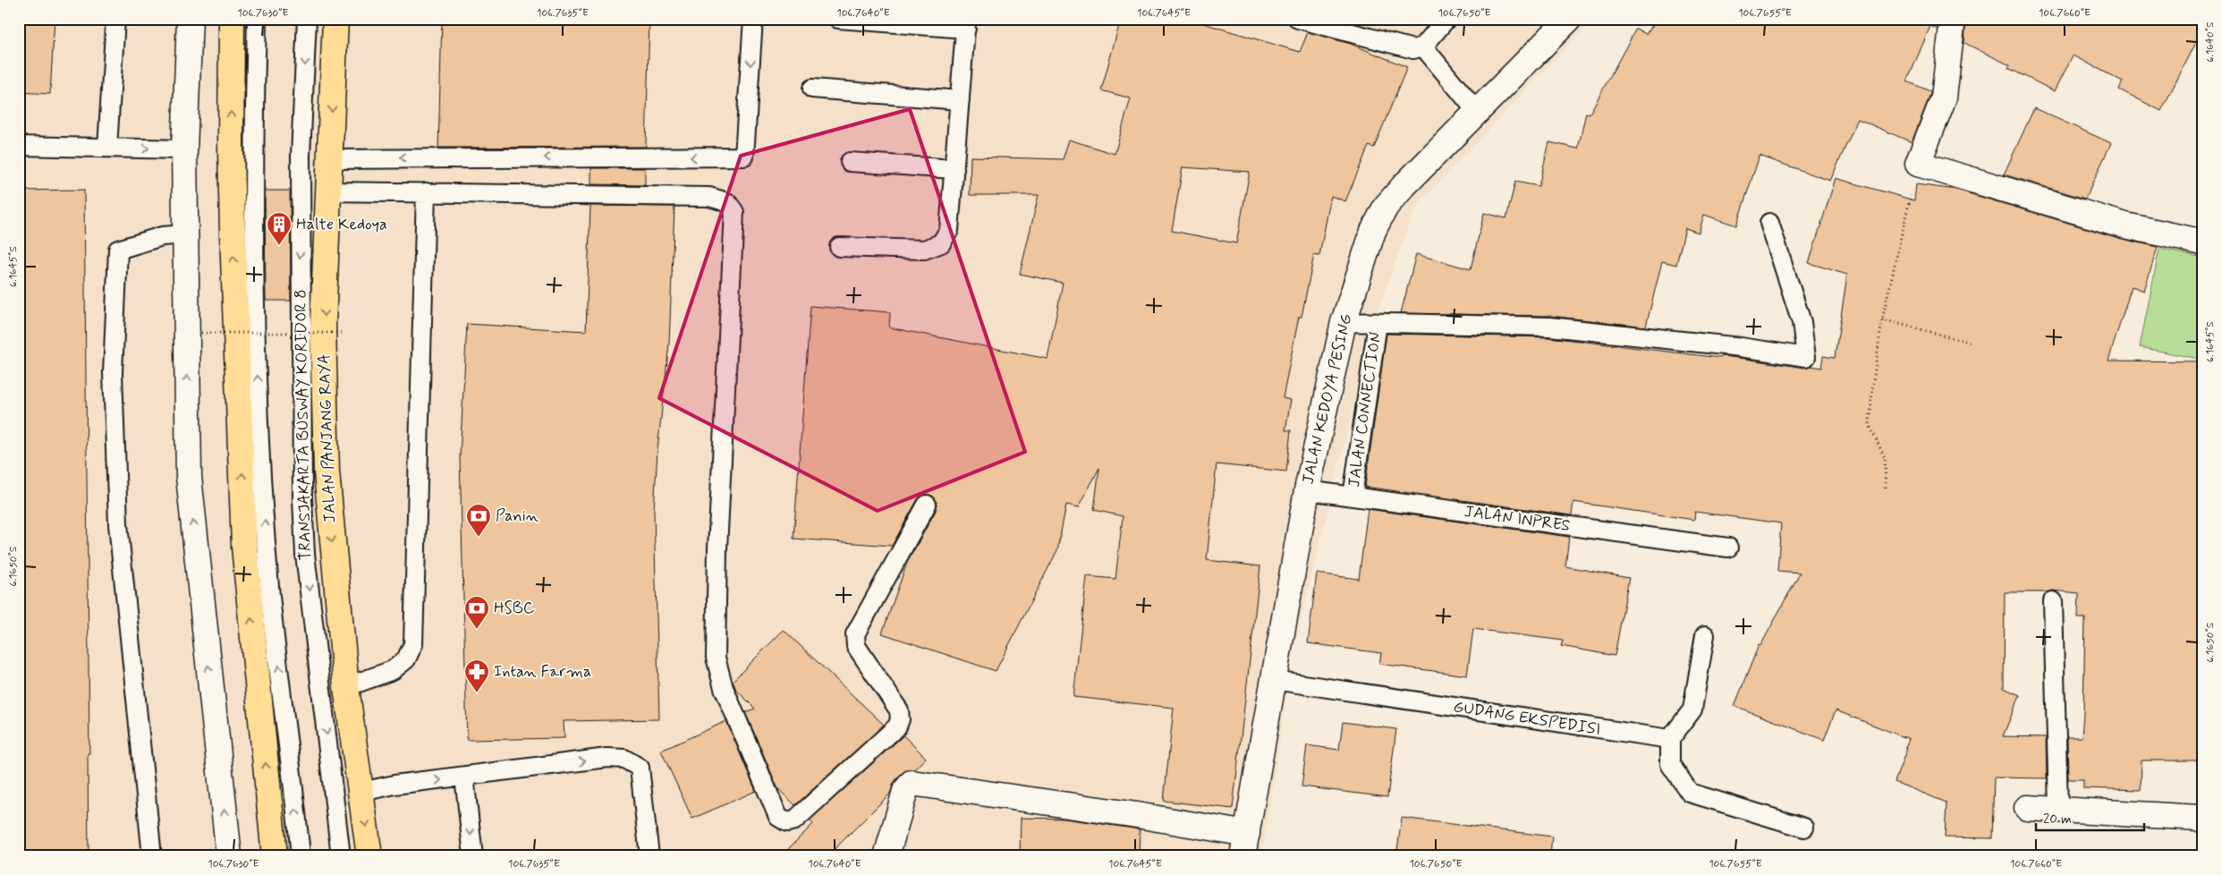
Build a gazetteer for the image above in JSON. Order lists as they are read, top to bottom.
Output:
{
  "streets": {
    "main road": ["JALAN PANJANG RAYA"],
    "street": ["JALAN KEDOYA PESING"],
    "lane": [
      "JALAN CONNECTION",
      "TRANSJAKARTA BUSWAY KORIDOR 8",
      "JALAN INPRES",
      "GUDANG EKSPEDISI"
    ]
  },
  "crossings": [
    ["JALAN KEDOYA PESING", "JALAN INPRES"],
    ["JALAN KEDOYA PESING", "GUDANG EKSPEDISI"],
    ["JALAN CONNECTION", "JALAN INPRES"]
  ],
  "places": {
    "building": ["Halte Kedoya"],
    "bank": ["Panin", "HSBC"],
    "pharmacy": ["Intan Farma"]
  },
  "scale_bar": "20 m",
  "coordinates": [
    "106.7630°E",
    "106.7635°E",
    "106.7640°E",
    "106.7645°E",
    "106.7650°E",
    "106.7655°E",
    "106.7660°E",
    "6.1640°S",
    "6.1645°S",
    "6.1650°S"
  ]
}
